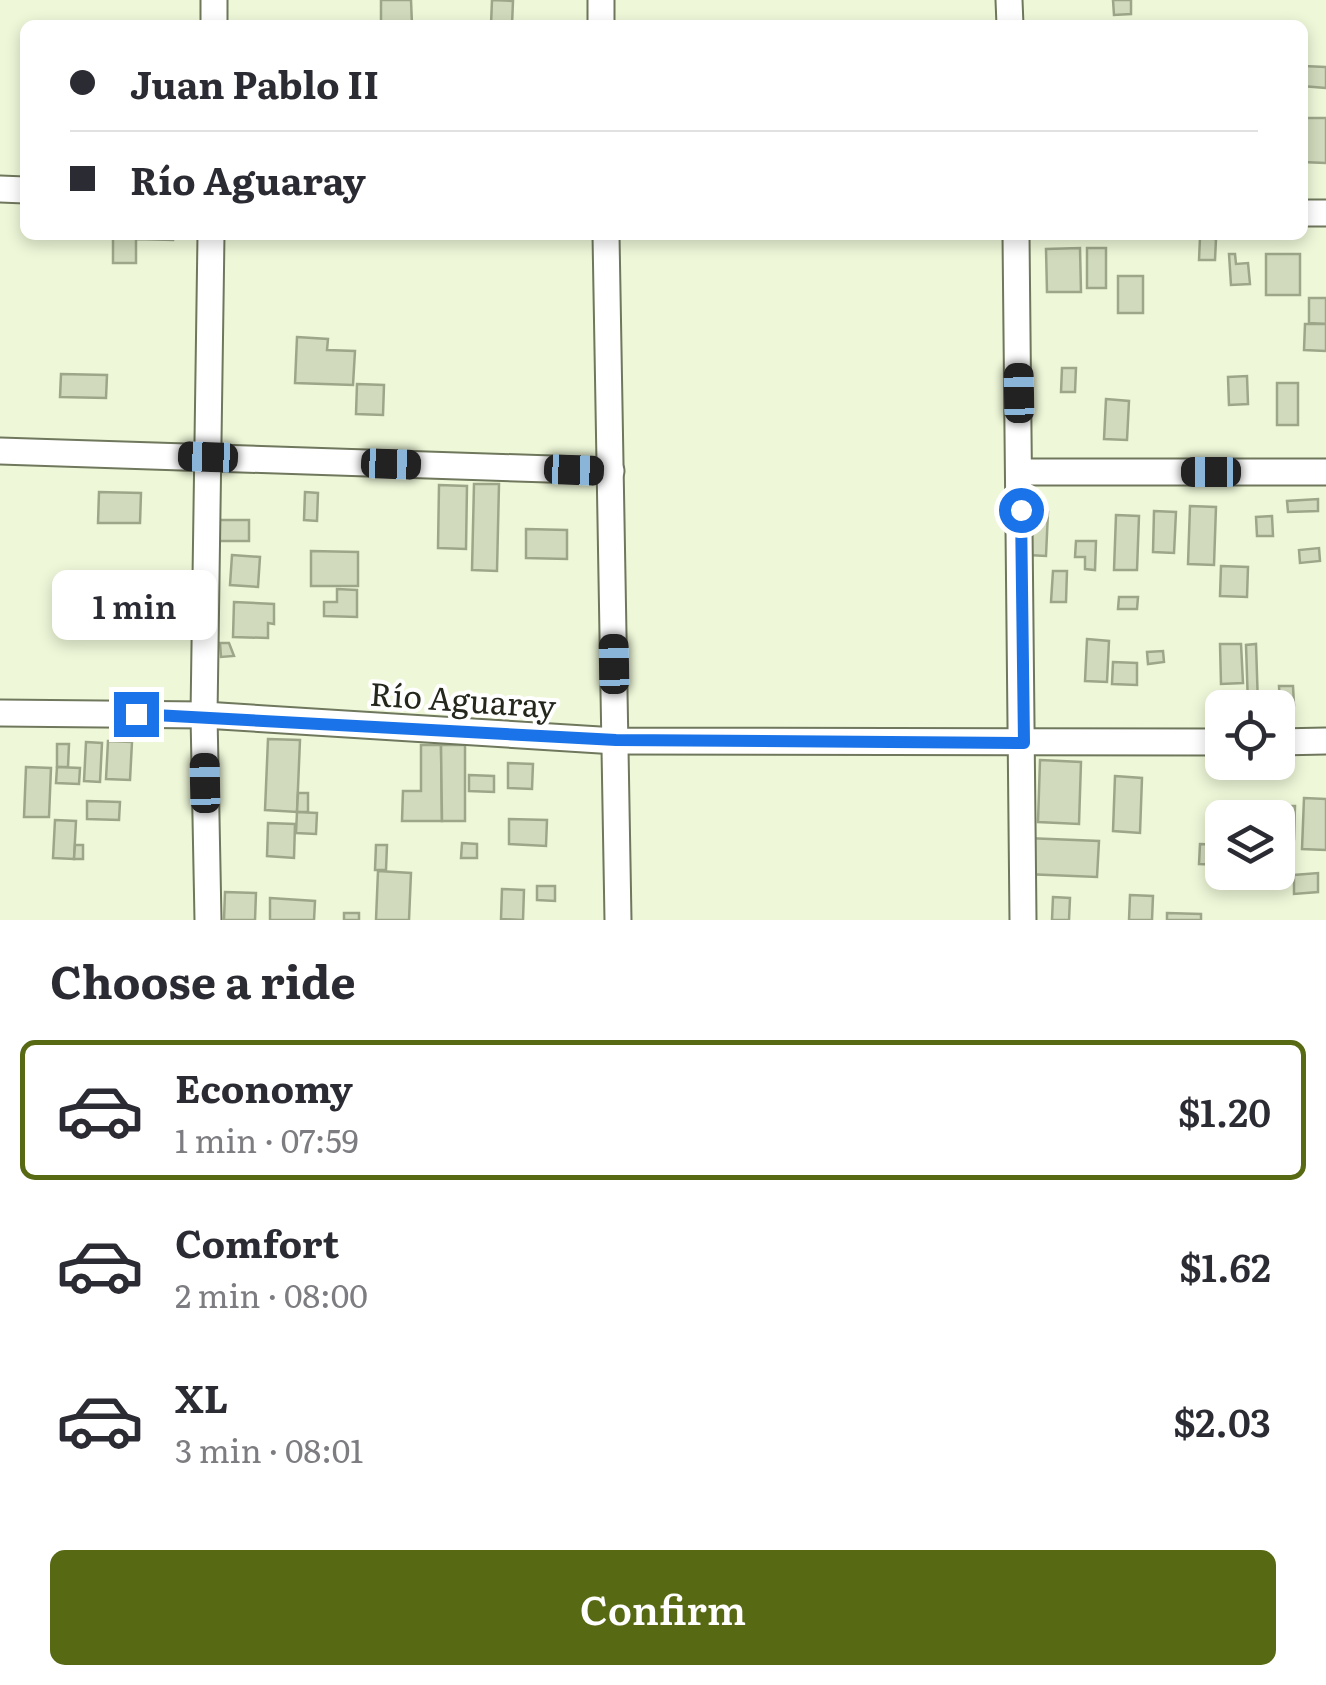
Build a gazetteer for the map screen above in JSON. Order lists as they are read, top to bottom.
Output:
{
  "streets": {
    "street": ["Río Aguaray"]
  },
  "page": {
    "banner": ["Juan Pablo II", "Río Aguaray"],
    "bubble": "1 min",
    "heading": "Choose a ride",
    "list": [
      {
        "name": "Economy",
        "note": "1 min · 07:59",
        "value": "$1.20"
      },
      {
        "name": "Comfort",
        "note": "2 min · 08:00",
        "value": "$1.62"
      },
      {
        "name": "XL",
        "note": "3 min · 08:01",
        "value": "$2.03"
      }
    ],
    "buttons": "Confirm"
  }
}
